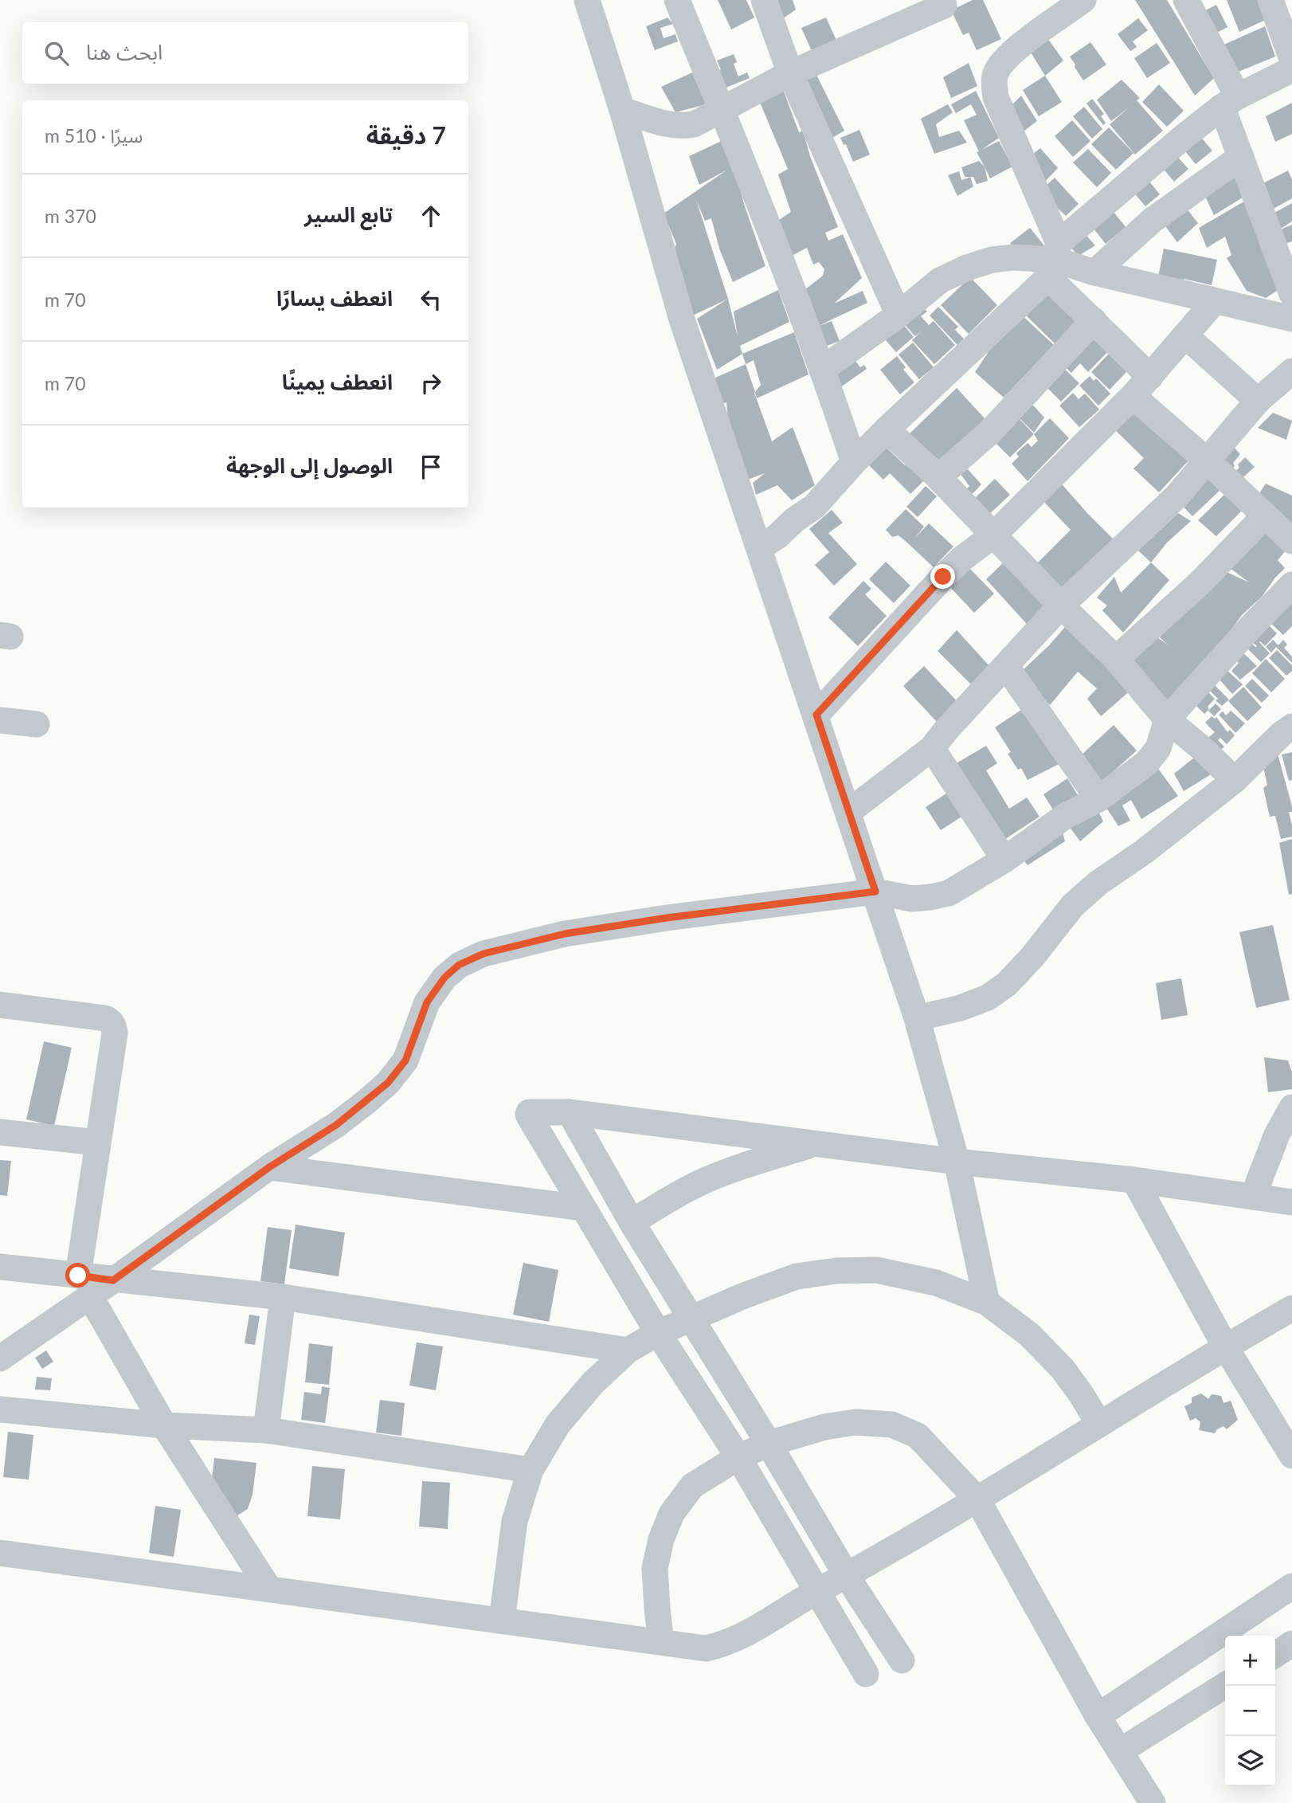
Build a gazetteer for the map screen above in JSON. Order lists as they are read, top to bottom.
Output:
{
  "page": {
    "search": "ابحث هنا",
    "heading": ["7 دقيقة", "سيرًا · 510 m"],
    "list": [
      ["تابع السير", "370 m"],
      ["انعطف يسارًا", "70 m"],
      ["انعطف يمينًا", "70 m"],
      "الوصول إلى الوجهة"
    ],
    "map_buttons": ["+", "−"]
  }
}
